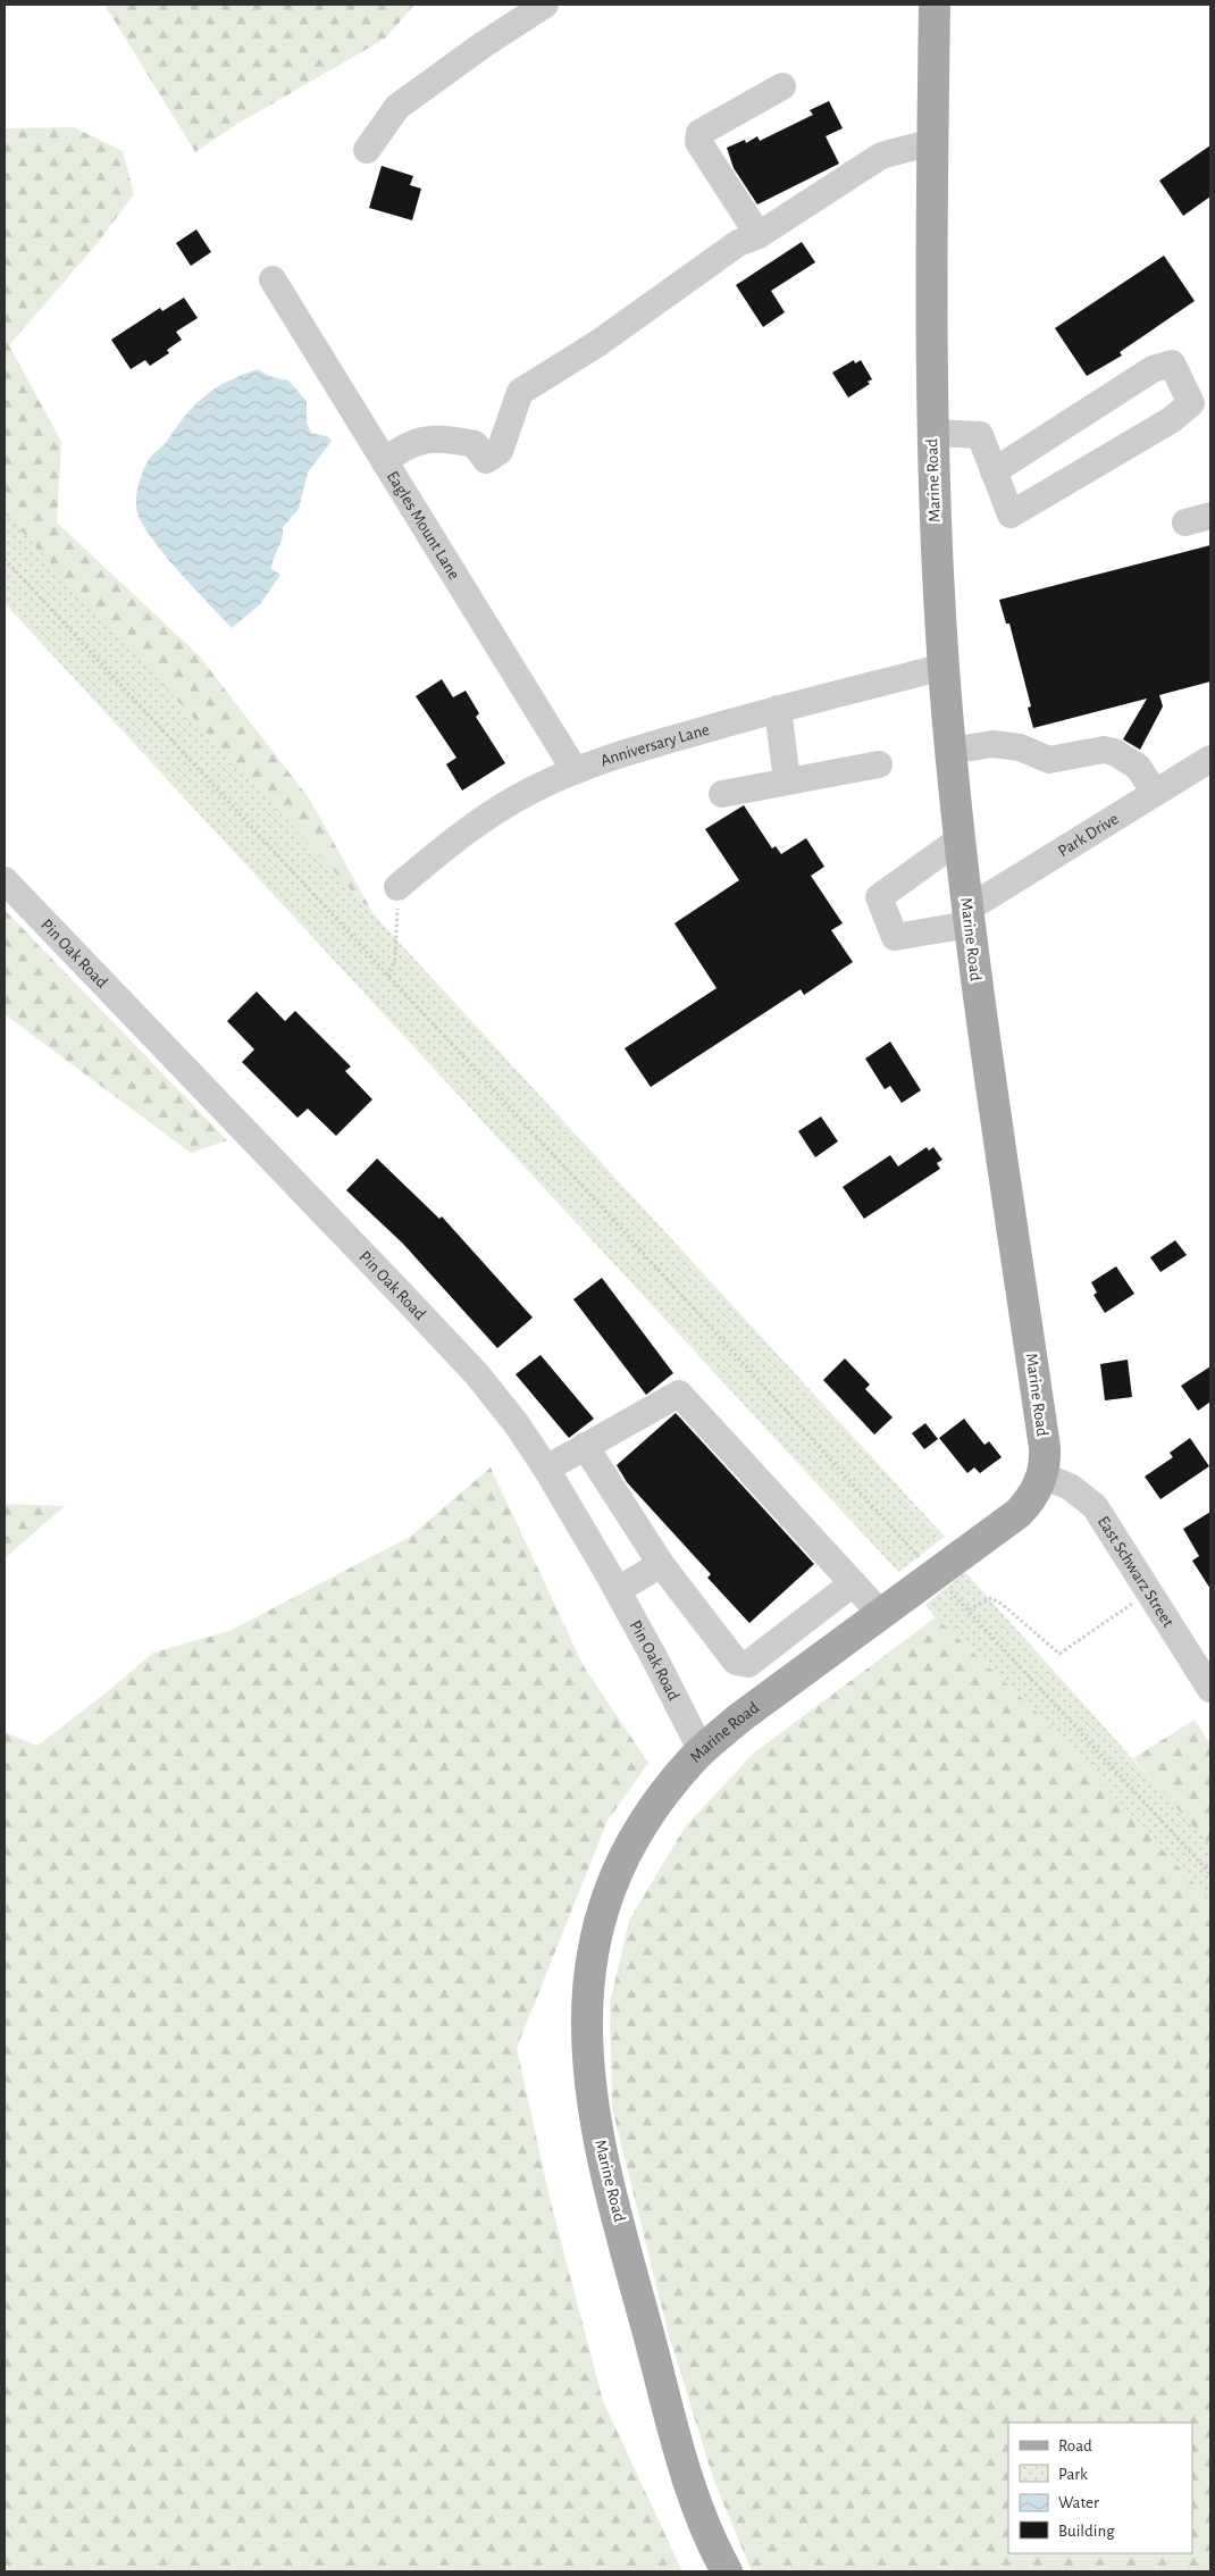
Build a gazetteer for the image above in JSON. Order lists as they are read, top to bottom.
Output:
{
  "streets": {
    "main road": ["Marine Road"],
    "street": [
      "Eagles Mount Lane",
      "Anniversary Lane",
      "Park Drive",
      "Pin Oak Road",
      "East Schwarz Street"
    ]
  },
  "crossings": [
    ["Marine Road", "Anniversary Lane"],
    ["Marine Road", "Park Drive"],
    ["Marine Road", "Pin Oak Road"],
    ["Marine Road", "East Schwarz Street"],
    ["Eagles Mount Lane", "Anniversary Lane"]
  ],
  "legend": [
    "Road",
    "Park",
    "Water",
    "Building"
  ]
}
